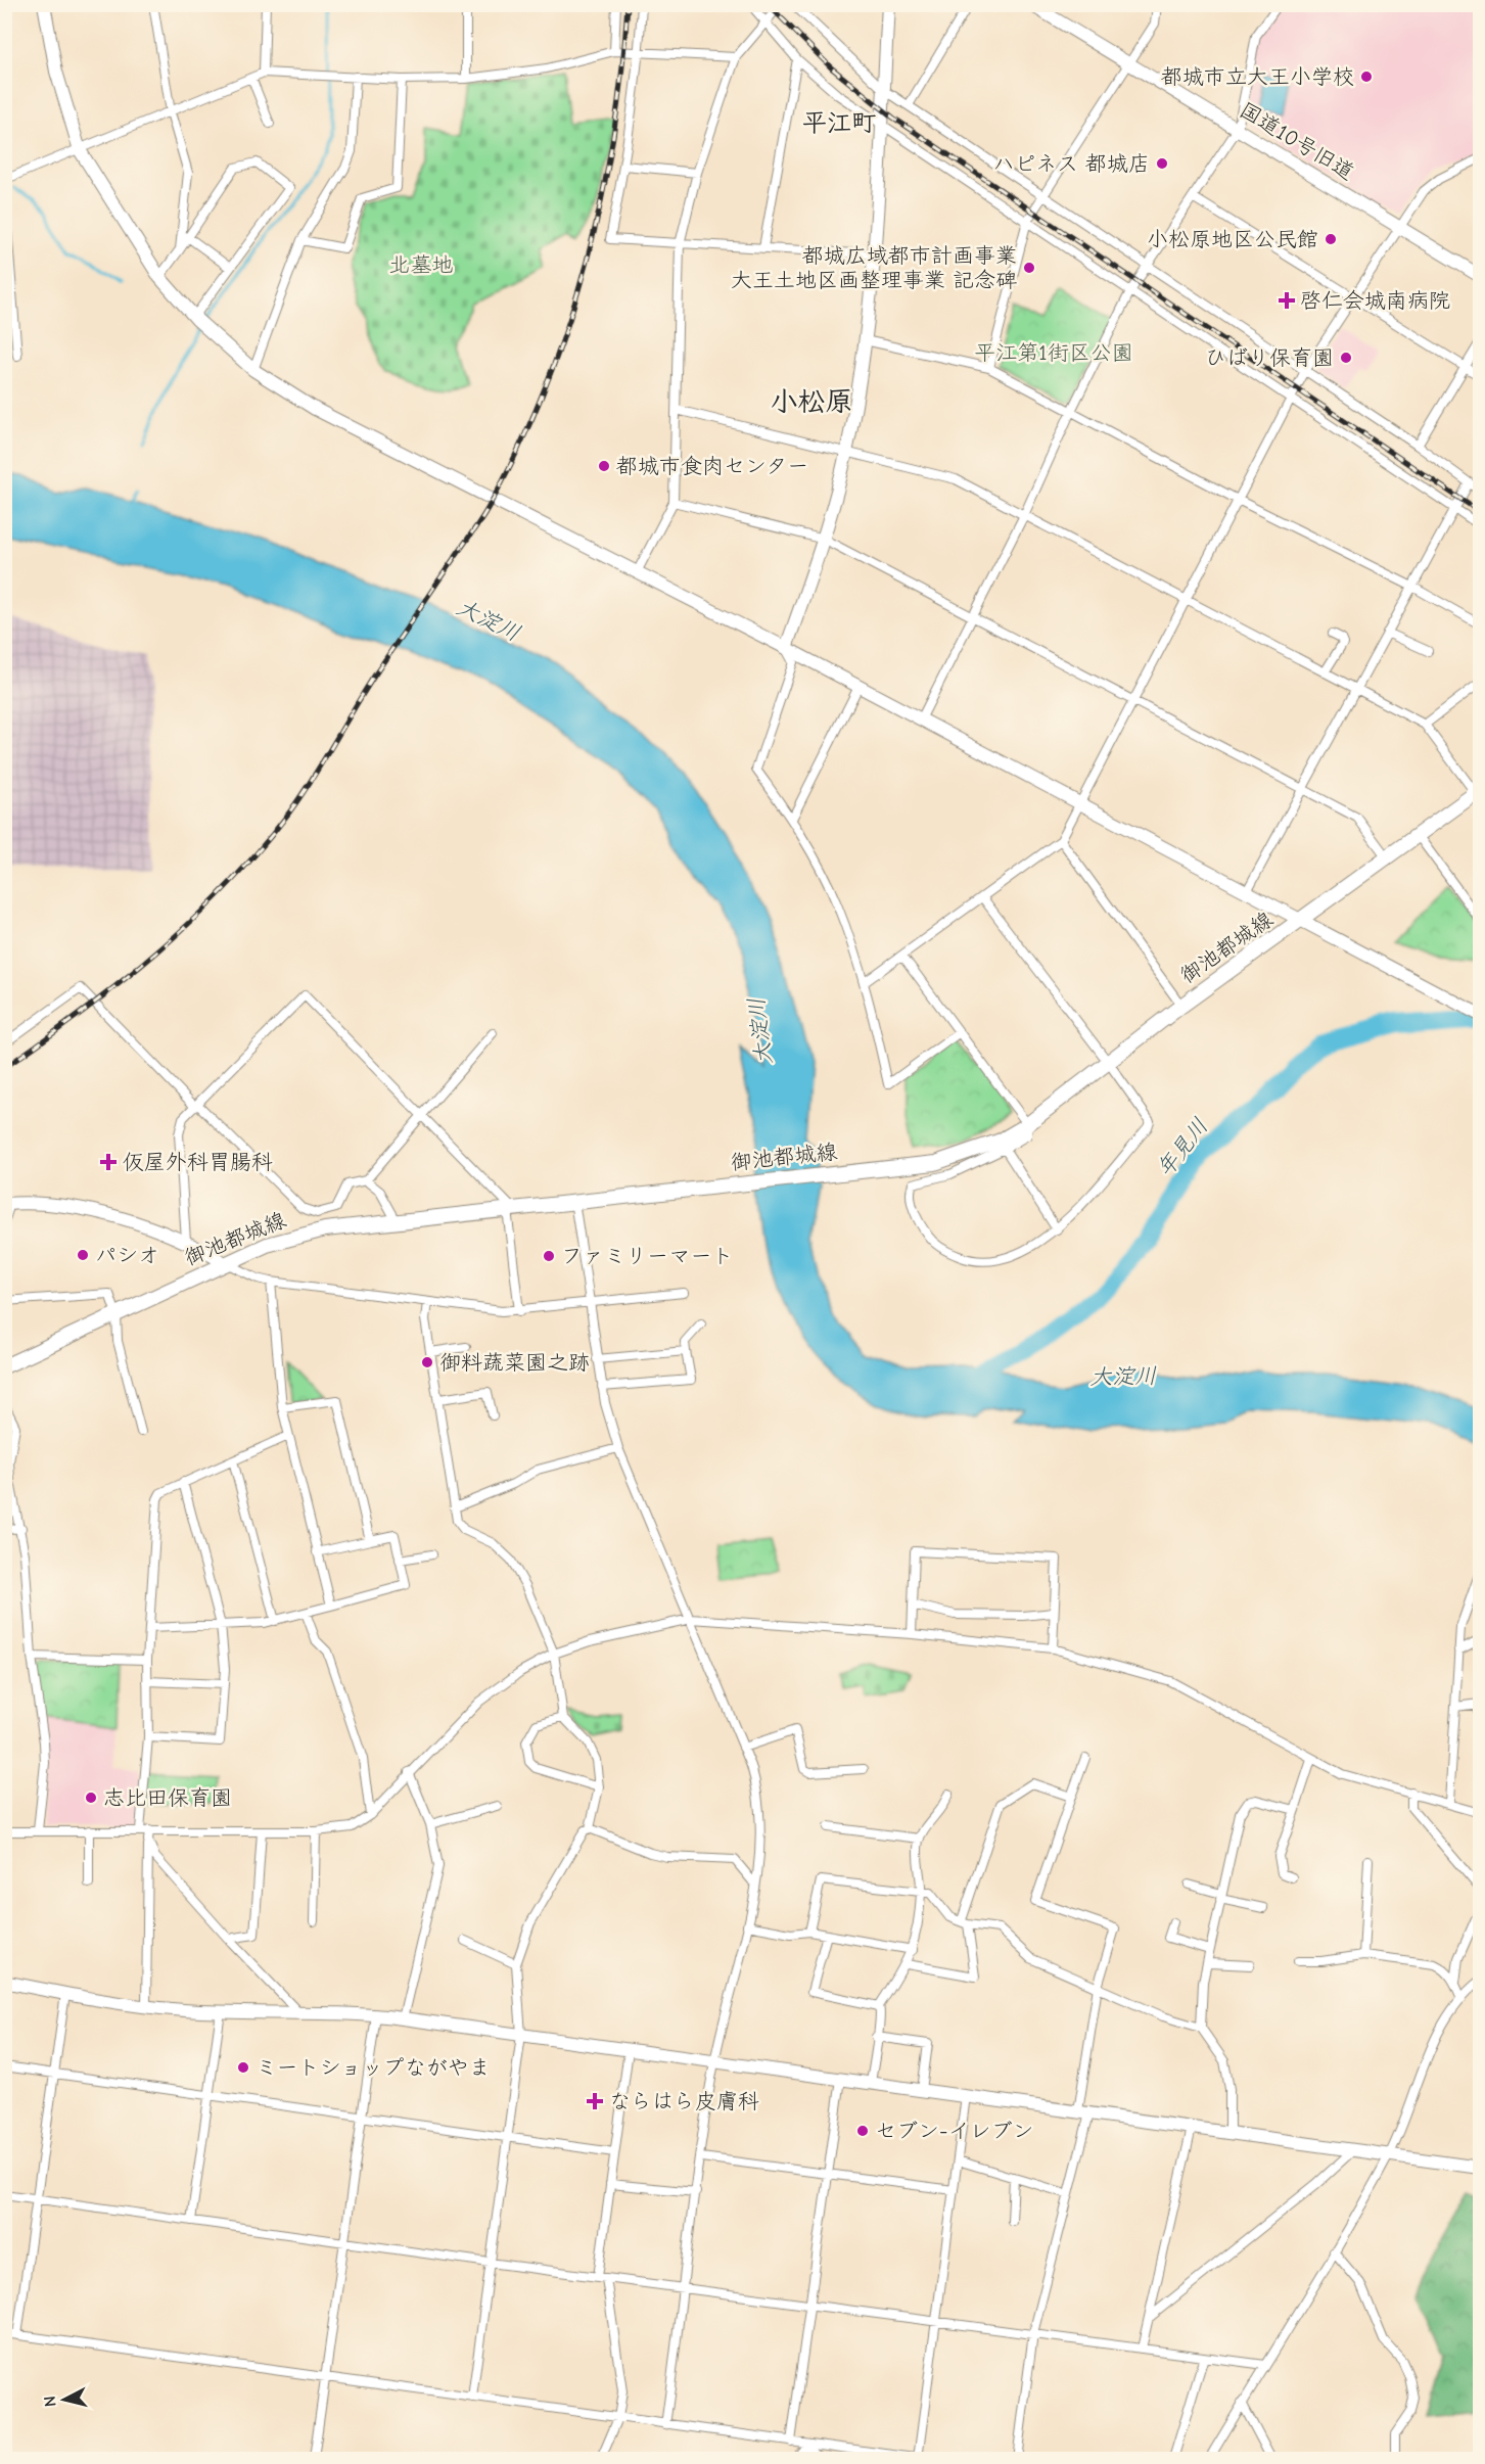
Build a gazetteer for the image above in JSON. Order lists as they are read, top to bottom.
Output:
{
  "streets": {
    "main road": ["御池都城線"],
    "street": ["国道10号旧道"]
  },
  "districts": ["平江町", "小松原"],
  "water": ["大淀川", "年見川"],
  "parks": ["北墓地", "平江第1街区公園"],
  "places": {
    "other": [
      "都城市立大王小学校",
      "ハピネス 都城店",
      "小松原地区公民館",
      "都城広域都市計画事業 大王土地区画整理事業 記念碑",
      "ひばり保育園",
      "都城市食肉センター",
      "パシオ",
      "ファミリーマート",
      "御料蔬菜園之跡",
      "志比田保育園",
      "ミートショップながやま",
      "セブン-イレブン"
    ],
    "health": ["啓仁会城南病院", "仮屋外科胃腸科", "ならはら皮膚科"]
  },
  "north": "left"
}
